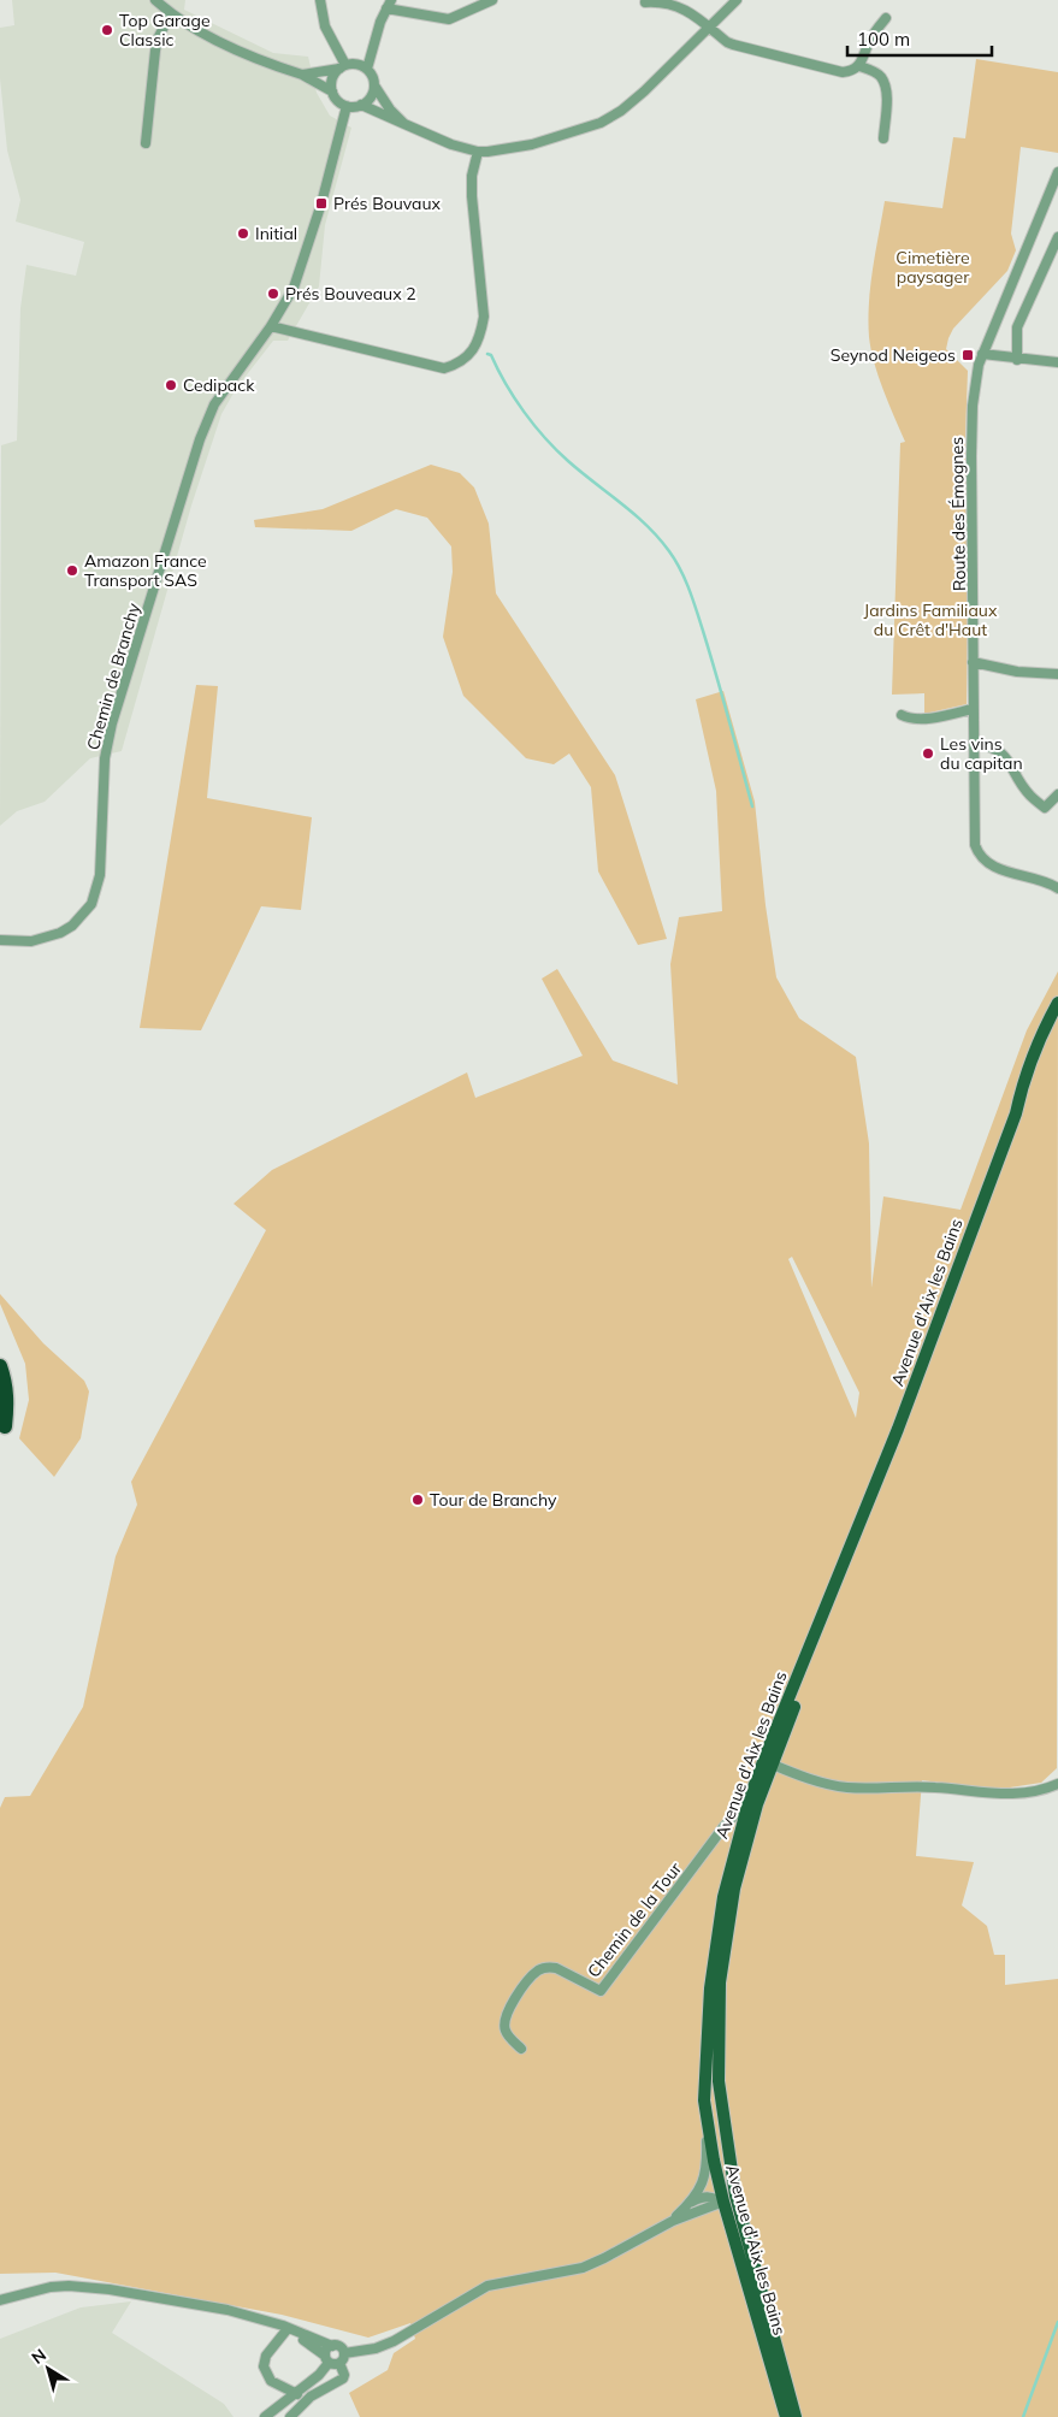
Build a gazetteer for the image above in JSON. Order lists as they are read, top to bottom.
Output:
{
  "streets": {
    "main road": ["Avenue d'Aix les Bains"],
    "street": ["Route des Émognes", "Chemin de Branchy", "Chemin de la Tour"]
  },
  "crossings": [
    ["Avenue d'Aix les Bains", "Chemin de la Tour"]
  ],
  "parks": ["Cimetière paysager", "Jardins Familiaux du Crêt d'Haut"],
  "places": {
    "other": [
      "Top Garage Classic",
      "Initial",
      "Prés Bouveaux 2",
      "Cedipack",
      "Amazon France Transport SAS",
      "Les vins du capitan",
      "Tour de Branchy"
    ],
    "transit": ["Prés Bouvaux", "Seynod Neigeos"]
  },
  "scale_bar": "100 m",
  "north": "top left"
}
